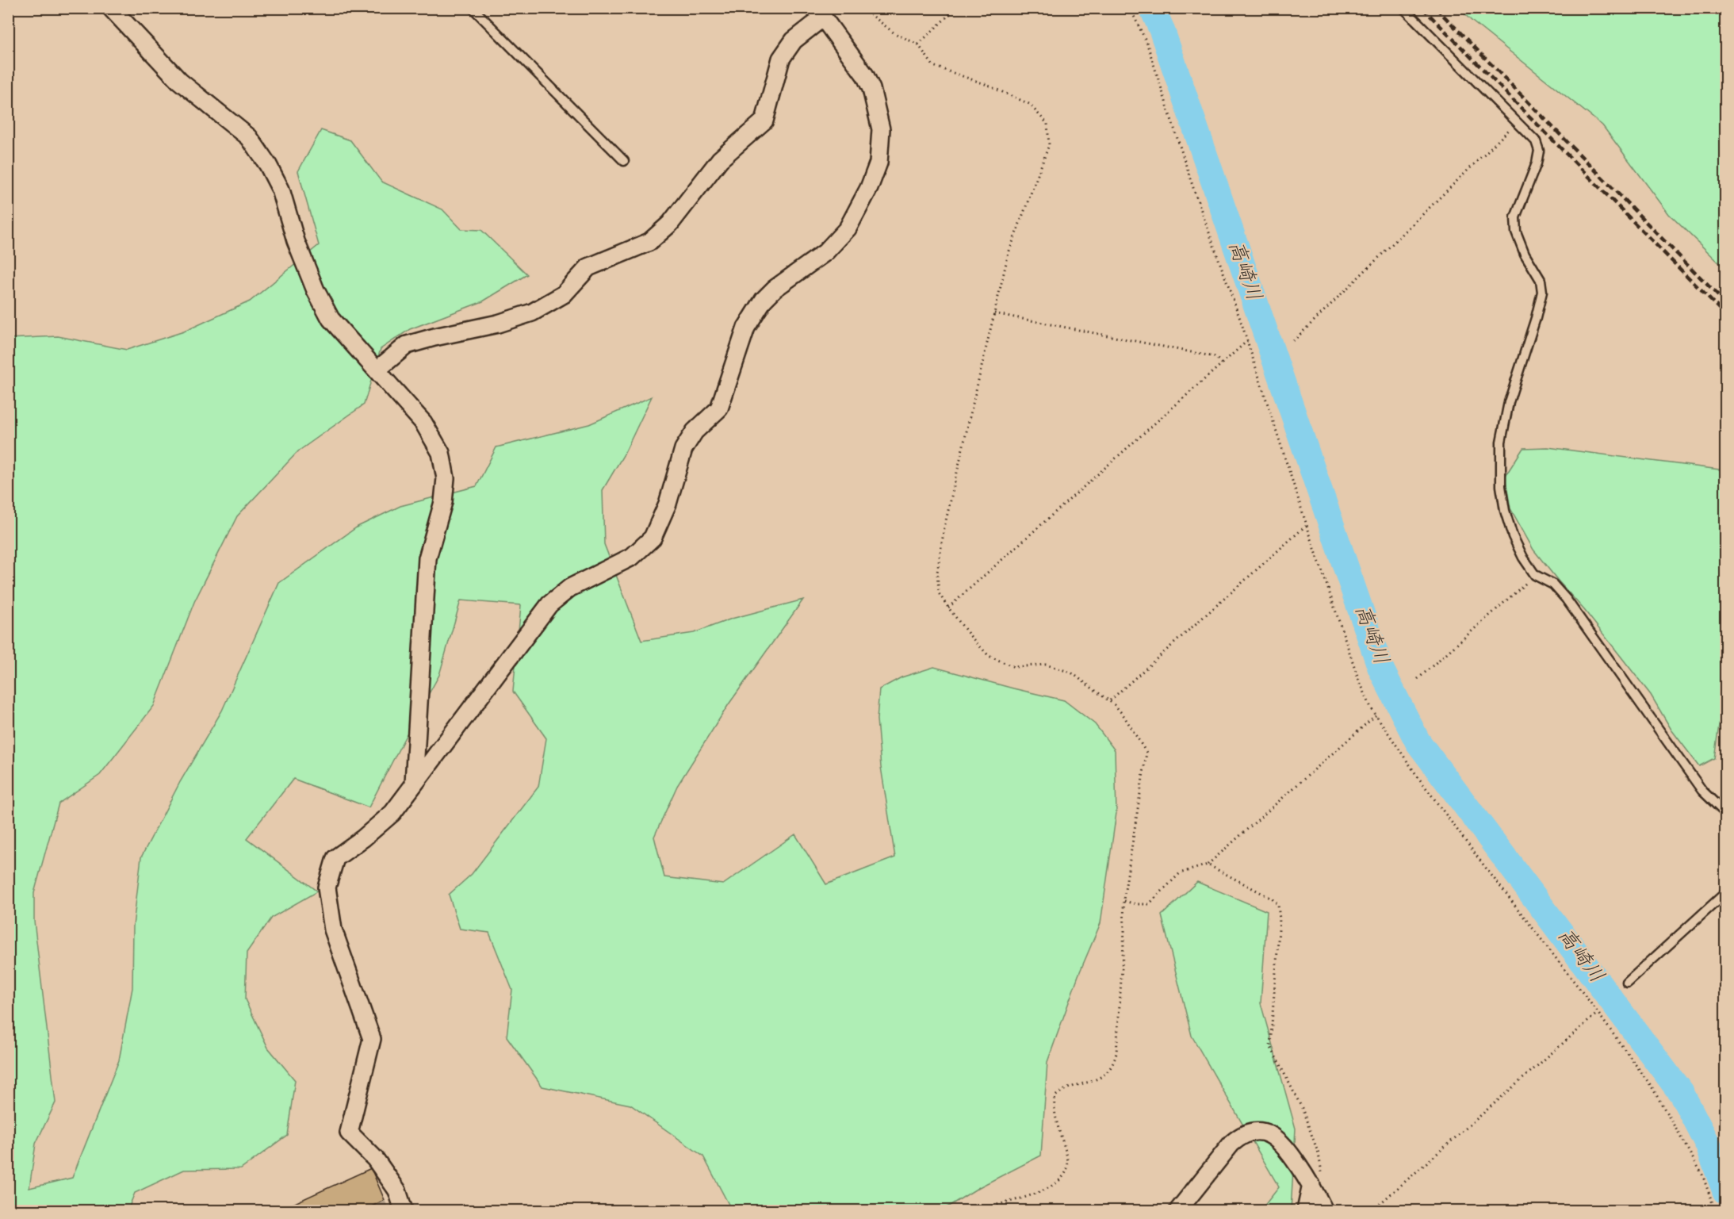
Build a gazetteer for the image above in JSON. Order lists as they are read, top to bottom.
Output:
{
  "water": ["高崎川"]
}
